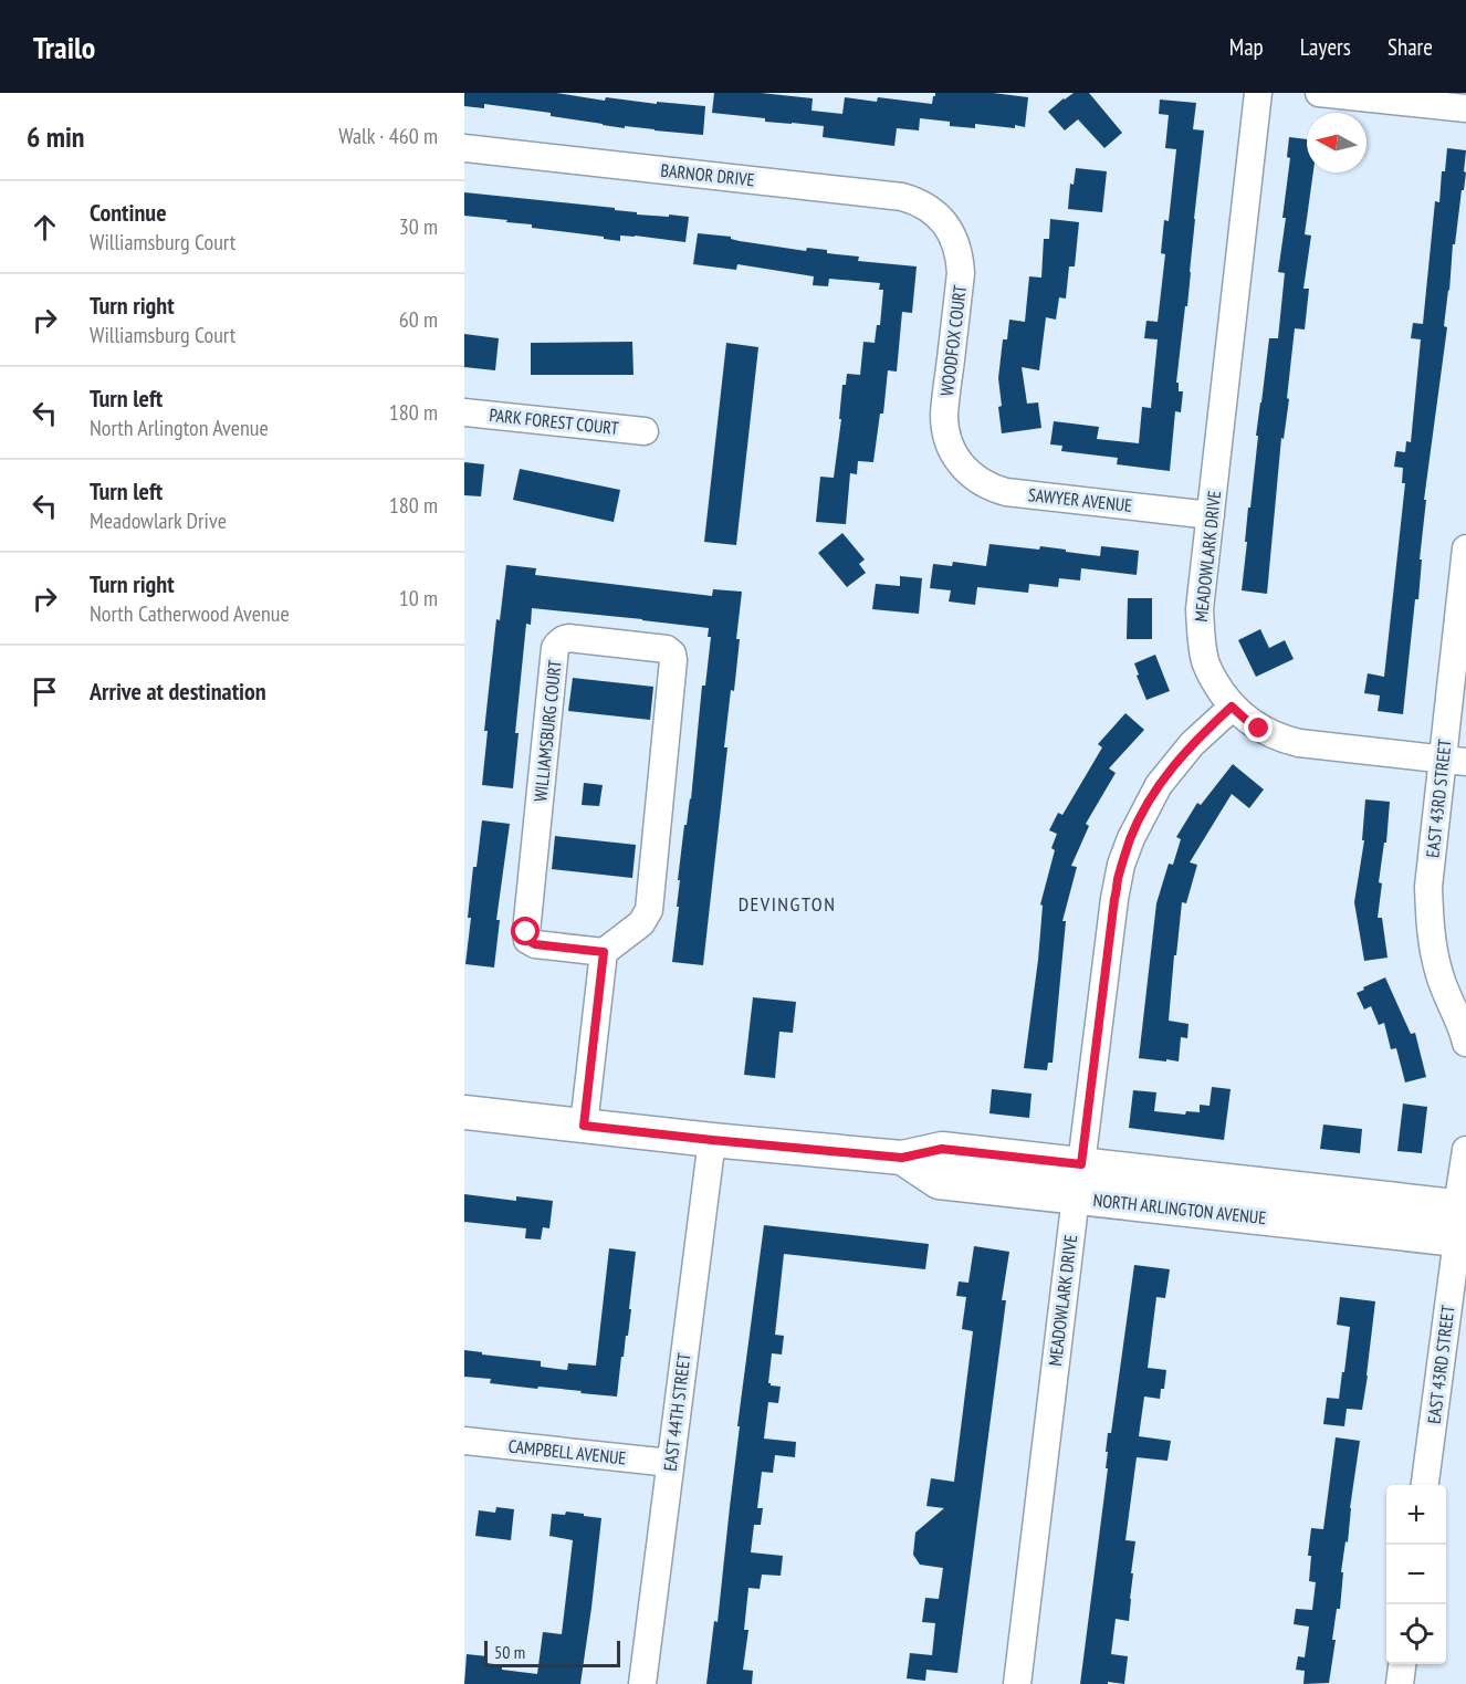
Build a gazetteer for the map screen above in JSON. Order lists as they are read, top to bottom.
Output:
{
  "streets": {
    "main road": ["NORTH ARLINGTON AVENUE"],
    "street": [
      "BARNOR DRIVE",
      "WOODFOX COURT",
      "PARK FOREST COURT",
      "SAWYER AVENUE",
      "MEADOWLARK DRIVE",
      "WILLIAMSBURG COURT",
      "EAST 43RD STREET",
      "EAST 44TH STREET",
      "CAMPBELL AVENUE"
    ]
  },
  "crossings": [
    ["BARNOR DRIVE", "WOODFOX COURT"],
    ["WOODFOX COURT", "SAWYER AVENUE"],
    ["SAWYER AVENUE", "MEADOWLARK DRIVE"],
    ["MEADOWLARK DRIVE", "NORTH ARLINGTON AVENUE"],
    ["EAST 43RD STREET", "NORTH ARLINGTON AVENUE"],
    ["NORTH ARLINGTON AVENUE", "EAST 44TH STREET"],
    ["EAST 44TH STREET", "CAMPBELL AVENUE"]
  ],
  "districts": ["DEVINGTON"],
  "scale_bar": "50 m",
  "north": "left",
  "page": {
    "header": "Trailo",
    "nav": ["Map", "Layers", "Share"],
    "heading": ["6 min", "Walk · 460 m"],
    "list": [
      ["Continue", "Williamsburg Court", "30 m"],
      ["Turn right", "Williamsburg Court", "60 m"],
      ["Turn left", "North Arlington Avenue", "180 m"],
      ["Turn left", "Meadowlark Drive", "180 m"],
      ["Turn right", "North Catherwood Avenue", "10 m"],
      "Arrive at destination"
    ],
    "map_buttons": ["+", "−"],
    "scale": "50 m"
  }
}
